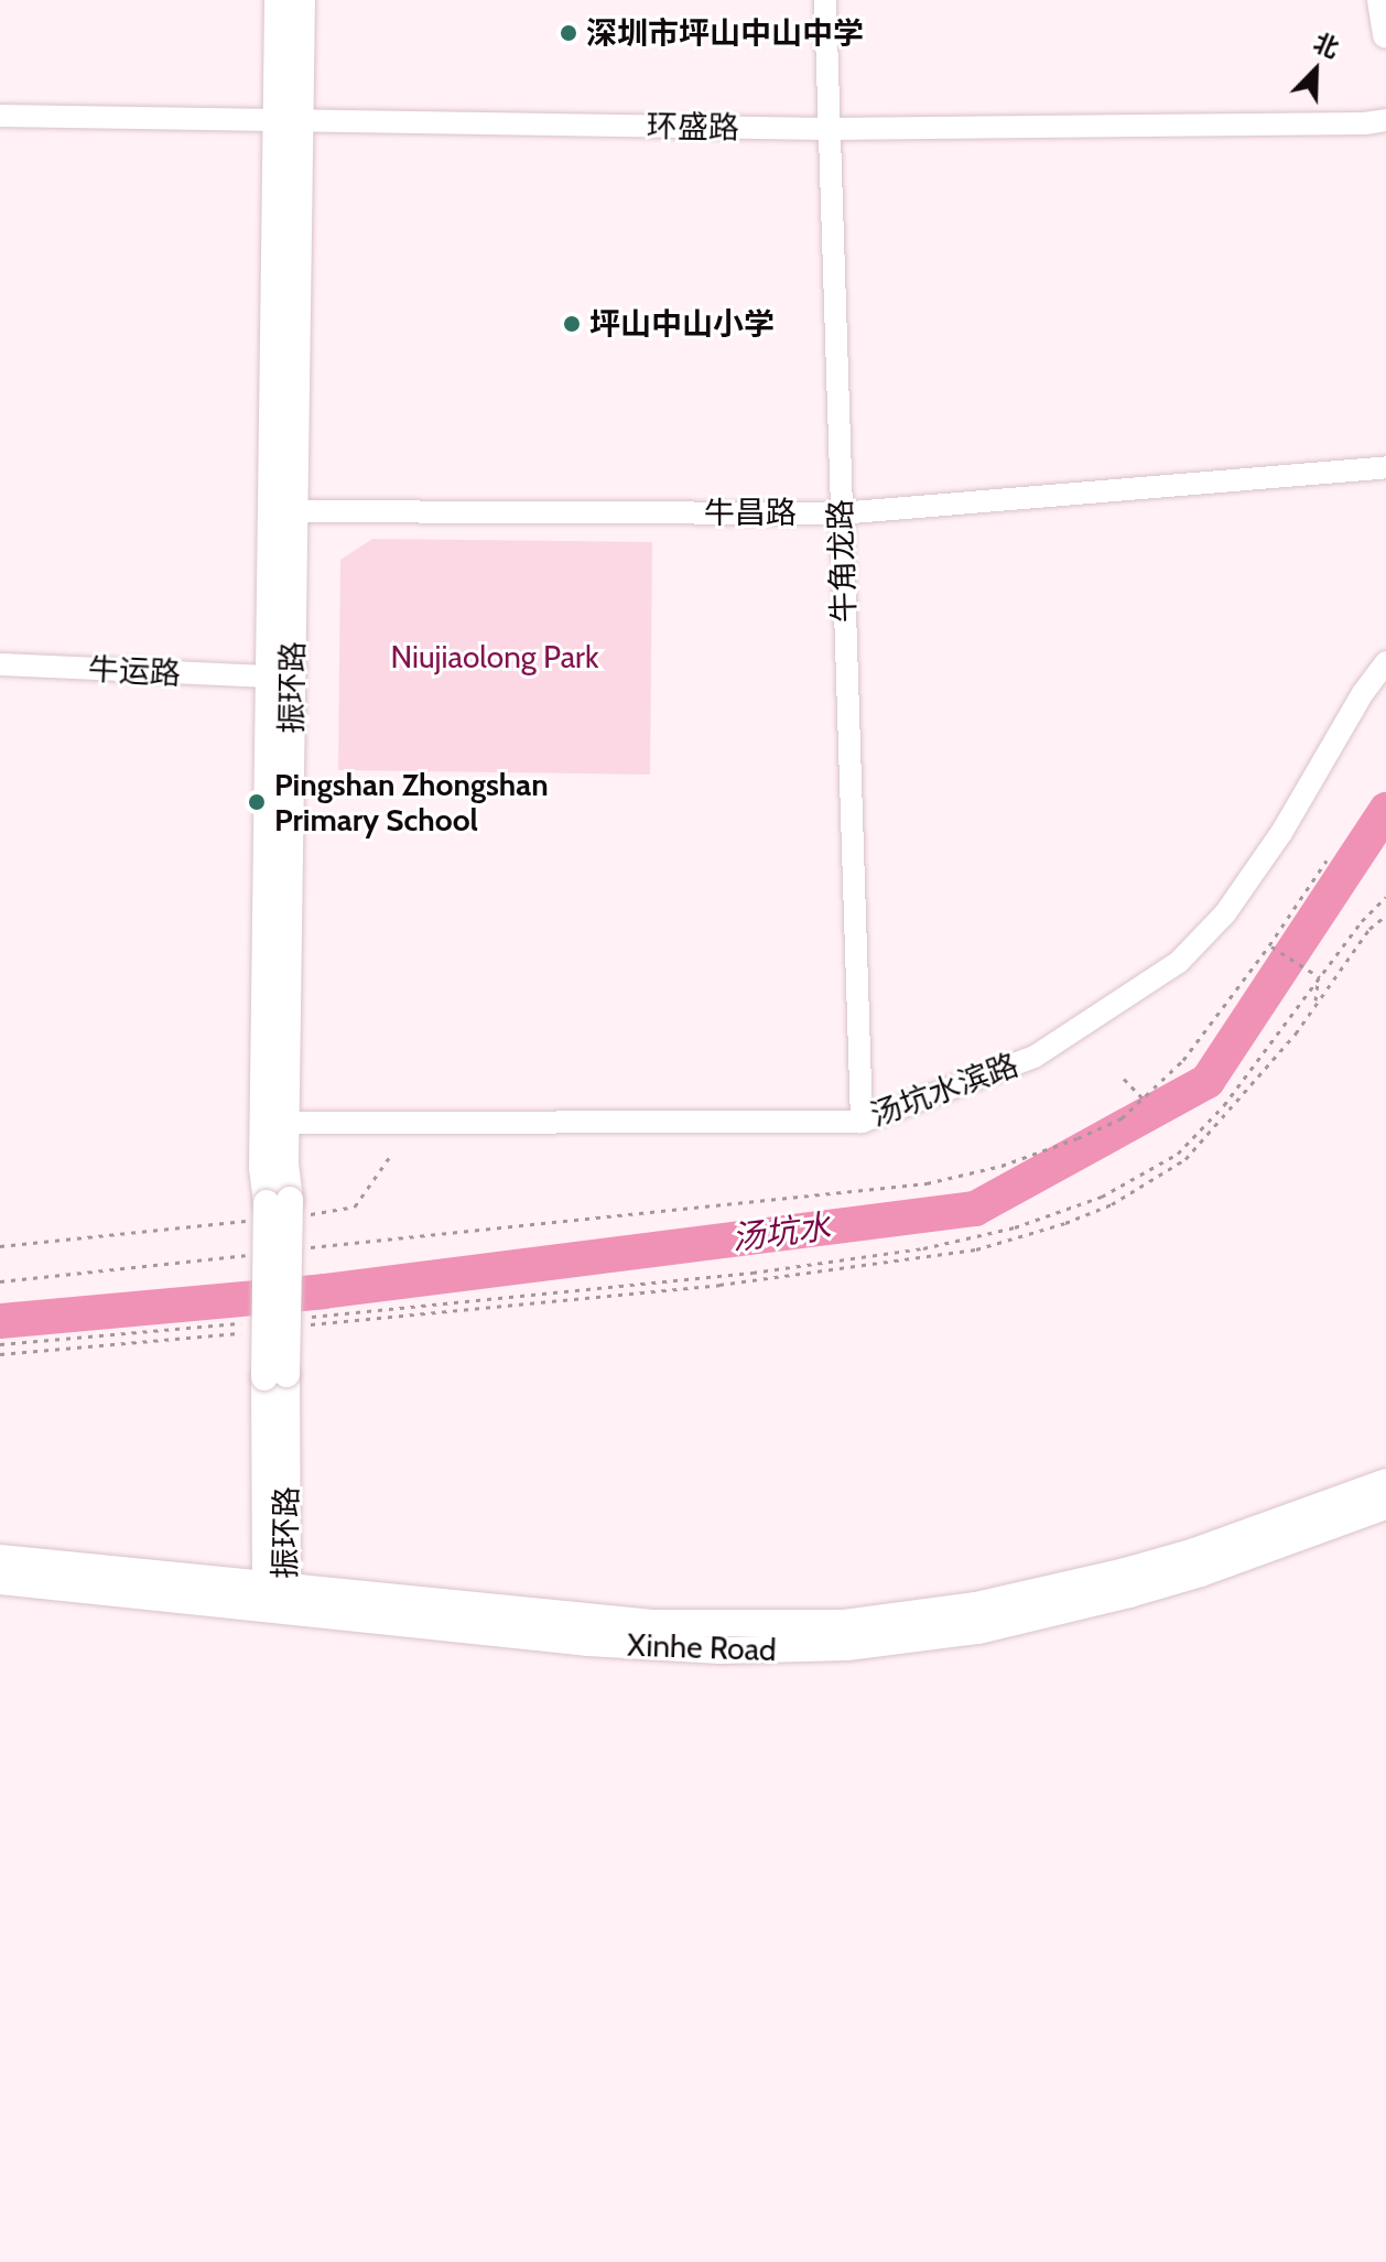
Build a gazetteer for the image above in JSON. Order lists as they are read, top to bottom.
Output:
{
  "streets": {
    "street": [
      "环盛路",
      "牛昌路",
      "牛角龙路",
      "牛运路",
      "振环路",
      "汤坑水滨路",
      "Xinhe Road"
    ]
  },
  "crossings": [
    ["环盛路", "牛角龙路"],
    ["环盛路", "振环路"],
    ["牛昌路", "牛角龙路"],
    ["牛昌路", "振环路"],
    ["牛角龙路", "汤坑水滨路"],
    ["牛运路", "振环路"],
    ["振环路", "汤坑水滨路"],
    ["振环路", "Xinhe Road"]
  ],
  "water": ["汤坑水"],
  "parks": ["Niujiaolong Park"],
  "places": ["深圳市坪山中山中学", "坪山中山小学", "Pingshan Zhongshan Primary School"],
  "north": "top right"
}
